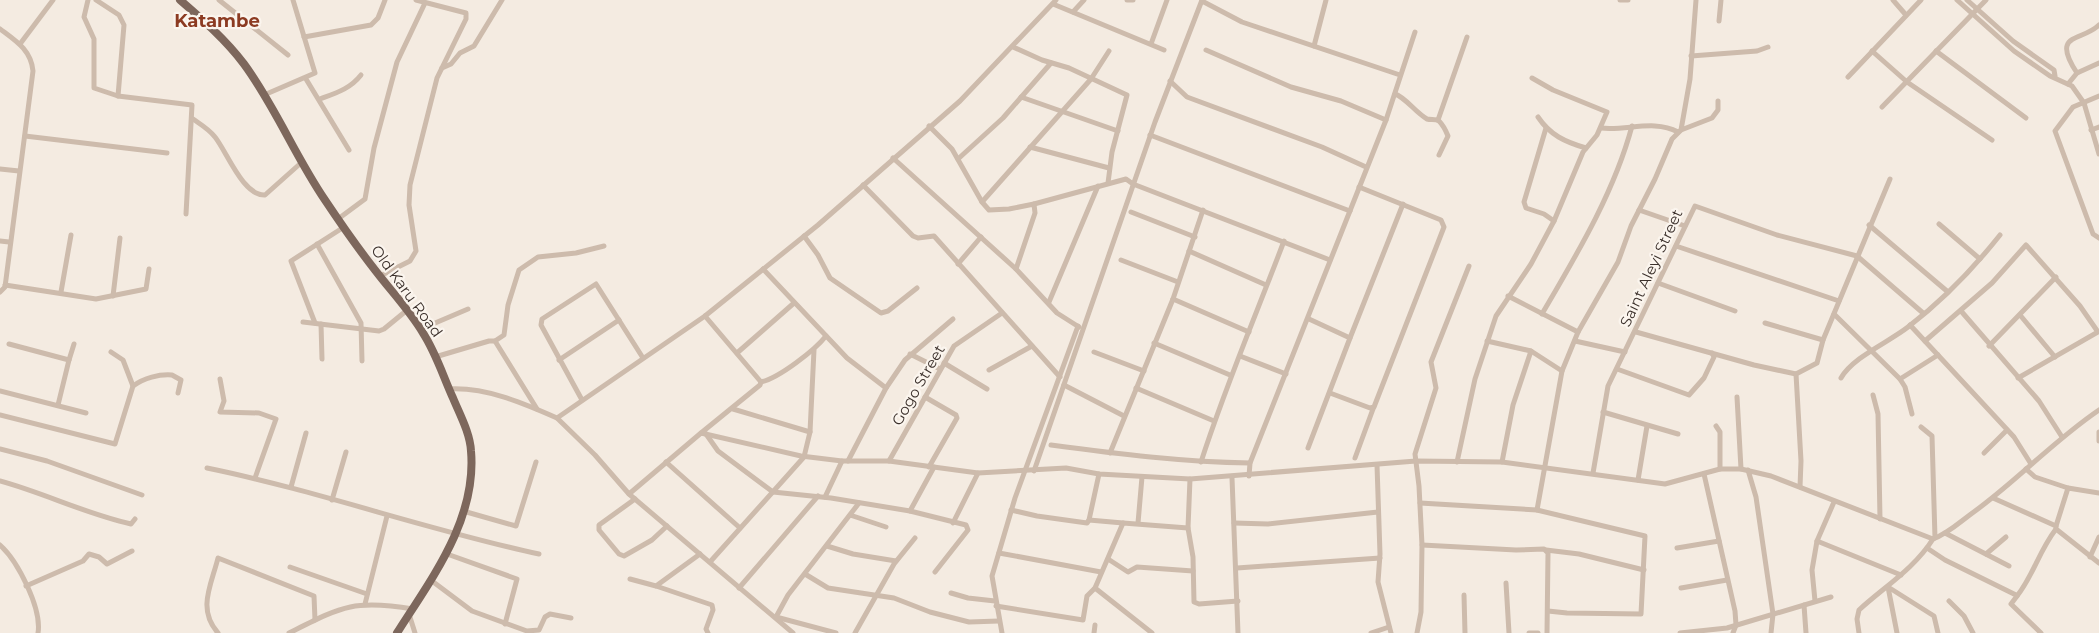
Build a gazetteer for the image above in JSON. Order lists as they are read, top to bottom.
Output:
{
  "streets": {
    "main road": ["Old Karu Road"],
    "street": ["Saint Aleyi Street", "Gogo Street"]
  },
  "districts": ["Katambe"]
}
